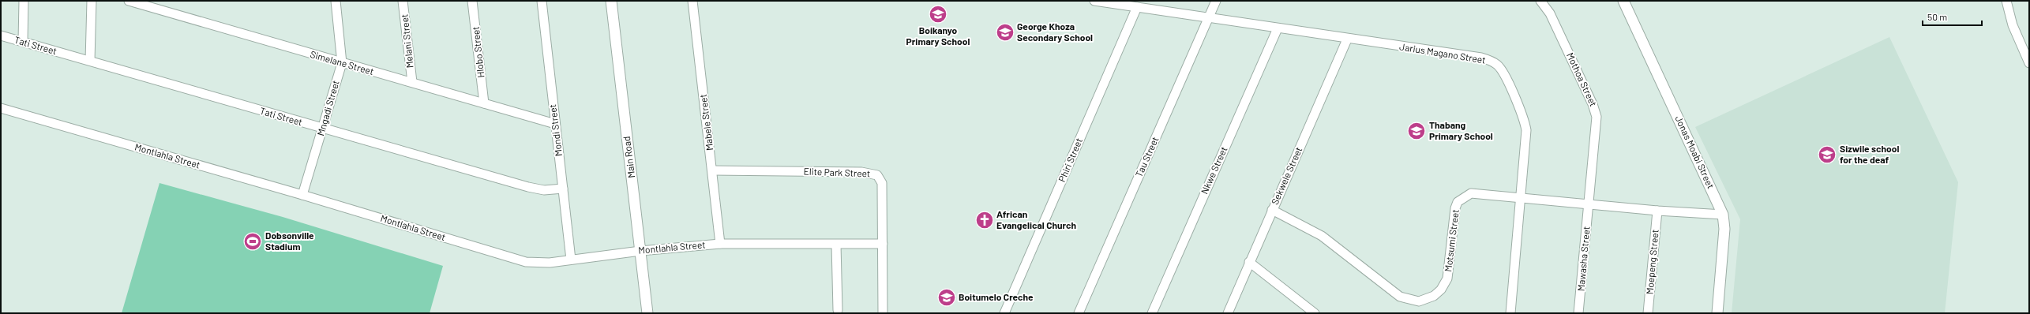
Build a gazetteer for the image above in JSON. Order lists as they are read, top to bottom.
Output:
{
  "streets": {
    "street": [
      "Melani Street",
      "Tati Street",
      "Hlobo Street",
      "Jarius Magano Street",
      "Simelane Street",
      "Mothoa Street",
      "Mngadi Street",
      "Mabele Street",
      "Mondi Street",
      "Jonas Moabi Street",
      "Montlahla Street",
      "Main Road",
      "Tau Street",
      "Phiri Street",
      "Nkwe Street",
      "Elite Park Street",
      "Sekwele Street",
      "Motsumi Street",
      "Mawasha Street",
      "Moepeng Street"
    ]
  },
  "crossings": [
    ["Melani Street", "Simelane Street"],
    ["Tati Street", "Mngadi Street"],
    ["Tati Street", "Mondi Street"],
    ["Hlobo Street", "Simelane Street"],
    ["Jarius Magano Street", "Tau Street"],
    ["Jarius Magano Street", "Phiri Street"],
    ["Jarius Magano Street", "Nkwe Street"],
    ["Jarius Magano Street", "Sekwele Street"],
    ["Jarius Magano Street", "Motsumi Street"],
    ["Simelane Street", "Mngadi Street"],
    ["Simelane Street", "Mondi Street"],
    ["Mothoa Street", "Motsumi Street"],
    ["Mothoa Street", "Mawasha Street"],
    ["Mngadi Street", "Montlahla Street"],
    ["Mabele Street", "Montlahla Street"],
    ["Mabele Street", "Elite Park Street"],
    ["Mondi Street", "Montlahla Street"],
    ["Jonas Moabi Street", "Motsumi Street"],
    ["Montlahla Street", "Main Road"],
    ["Montlahla Street", "Elite Park Street"],
    ["Sekwele Street", "Motsumi Street"],
    ["Motsumi Street", "Mawasha Street"],
    ["Motsumi Street", "Moepeng Street"]
  ],
  "places": {
    "school or university": [
      "Boikanyo Primary School",
      "George Khoza Secondary School",
      "Thabang Primary School",
      "Sizwile school for the deaf",
      "Boitumelo Creche"
    ],
    "church": ["African Evangelical Church"],
    "sports": ["Dobsonville Stadium"]
  },
  "scale_bar": "50 m"
}
